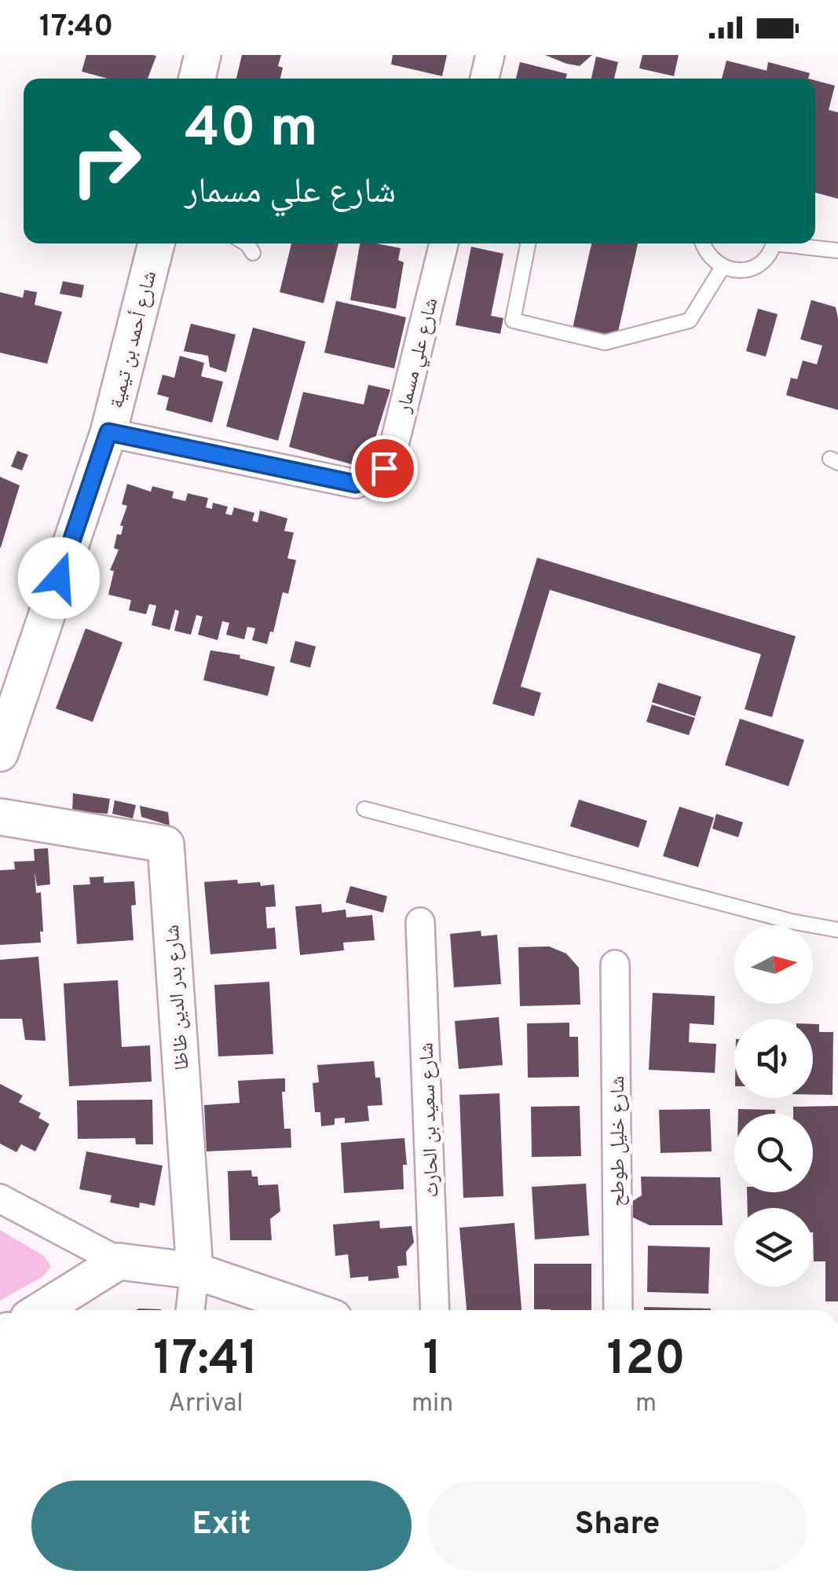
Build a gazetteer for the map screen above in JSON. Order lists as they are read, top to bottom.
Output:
{
  "streets": {
    "street": [
      "شارع أحمد بن تيمية",
      "شارع علي مسمار",
      "شارع بدر الدين ظاظا",
      "شارع سعيد بن الحارث",
      "شارع خليل طوطح"
    ]
  },
  "crossings": [
    ["شارع أحمد بن تيمية", "شارع علي مسمار"]
  ],
  "north": "right",
  "page": {
    "status": "17:40",
    "turn": ["40 m", "شارع علي مسمار"],
    "eta": [
      "17:41",
      "Arrival",
      "1",
      "min",
      "120",
      "m"
    ],
    "buttons": ["Exit", "Share"]
  }
}
